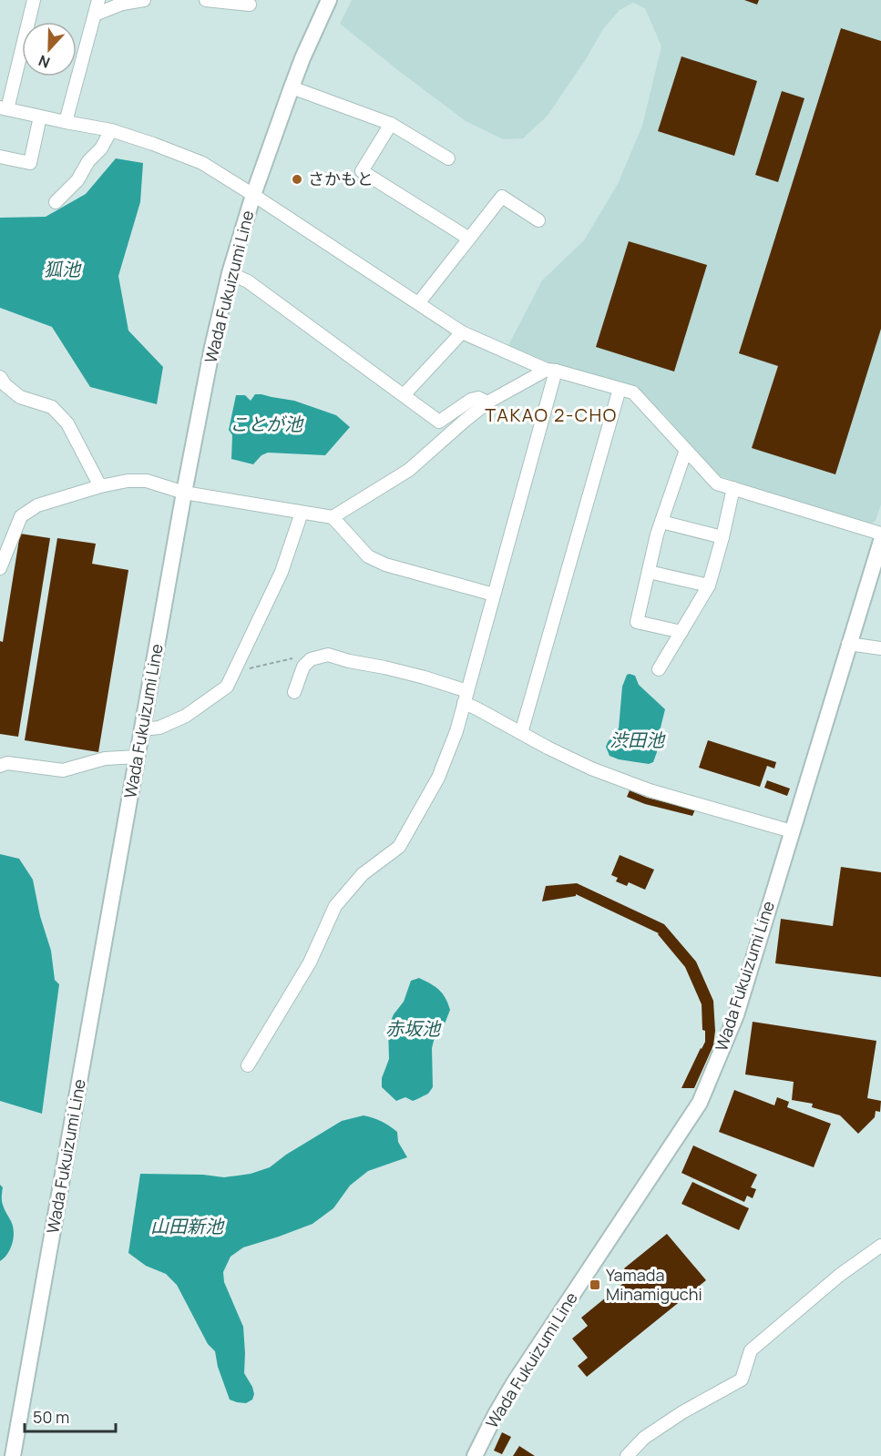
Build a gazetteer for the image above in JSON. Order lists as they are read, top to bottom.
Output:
{
  "streets": {
    "main road": ["Wada Fukuizumi Line"]
  },
  "districts": ["TAKAO 2-CHO"],
  "water": [
    "狐池",
    "ことが池",
    "渋田池",
    "赤坂池",
    "山田新池"
  ],
  "places": {
    "other": ["さかもと"],
    "transit": ["Yamada Minamiguchi"]
  },
  "scale_bar": "50 m",
  "north": "bottom"
}
